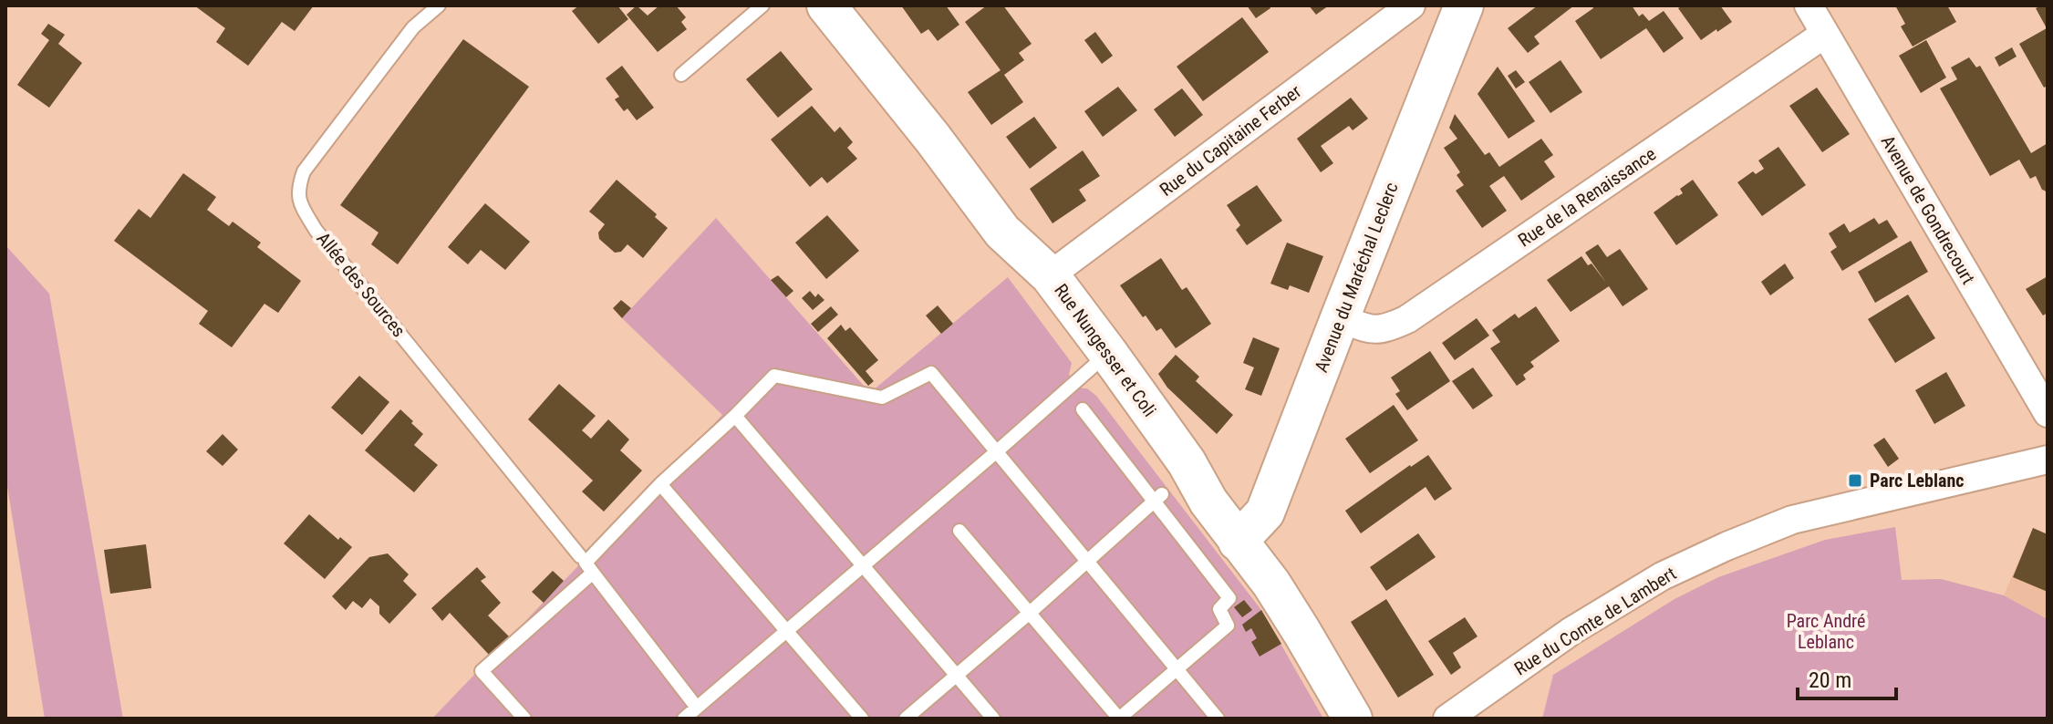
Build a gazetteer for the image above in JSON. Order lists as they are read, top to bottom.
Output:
{
  "streets": {
    "street": [
      "Rue du Capitaine Ferber",
      "Rue de la Renaissance",
      "Avenue de Gondrecourt",
      "Avenue du Maréchal Leclerc",
      "Rue Nungesser et Coli",
      "Rue du Comte de Lambert"
    ],
    "lane": ["Allée des Sources"]
  },
  "crossings": [
    ["Rue du Capitaine Ferber", "Rue Nungesser et Coli"],
    ["Rue de la Renaissance", "Avenue de Gondrecourt"],
    ["Rue de la Renaissance", "Avenue du Maréchal Leclerc"],
    ["Avenue du Maréchal Leclerc", "Rue Nungesser et Coli"]
  ],
  "parks": ["Parc André Leblanc"],
  "places": {
    "transit": ["Parc Leblanc"]
  },
  "scale_bar": "20 m"
}
